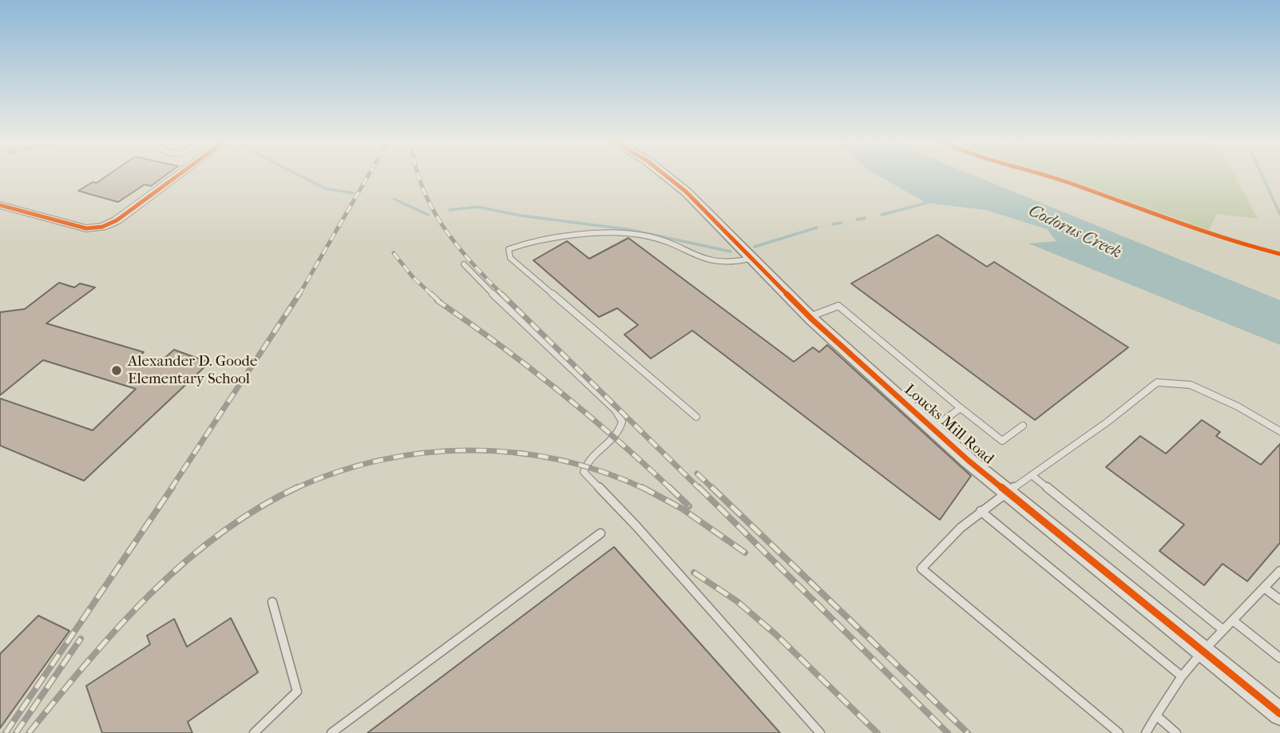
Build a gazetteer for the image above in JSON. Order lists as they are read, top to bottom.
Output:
{
  "streets": {
    "street": ["Loucks Mill Road"]
  },
  "water": ["Codorus Creek"],
  "places": ["Alexander D. Goode Elementary School"]
}
